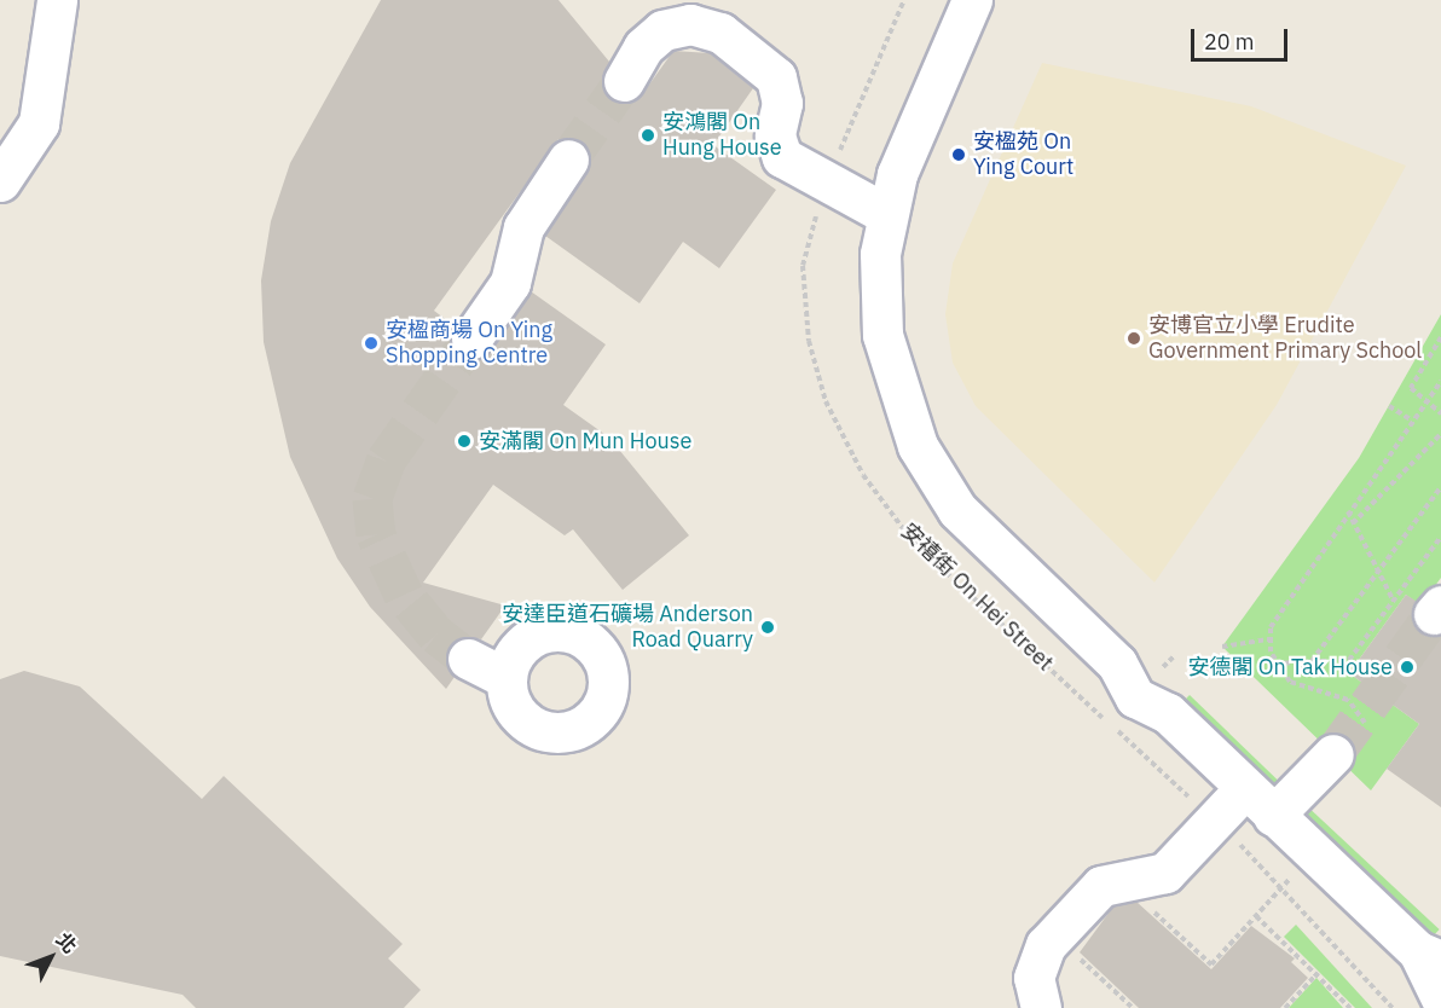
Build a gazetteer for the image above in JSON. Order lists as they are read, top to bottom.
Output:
{
  "streets": {
    "path": ["安禧街 On Hei Street"]
  },
  "places": [
    "安鴻閣 On Hung House",
    "安楹苑 On Ying Court",
    "安博官立小學 Erudite Government Primary School",
    "安楹商場 On Ying Shopping Centre",
    "安滿閣 On Mun House",
    "安達臣道石礦場 Anderson Road Quarry",
    "安德閣 On Tak House"
  ],
  "scale_bar": "20 m",
  "north": "top right"
}
